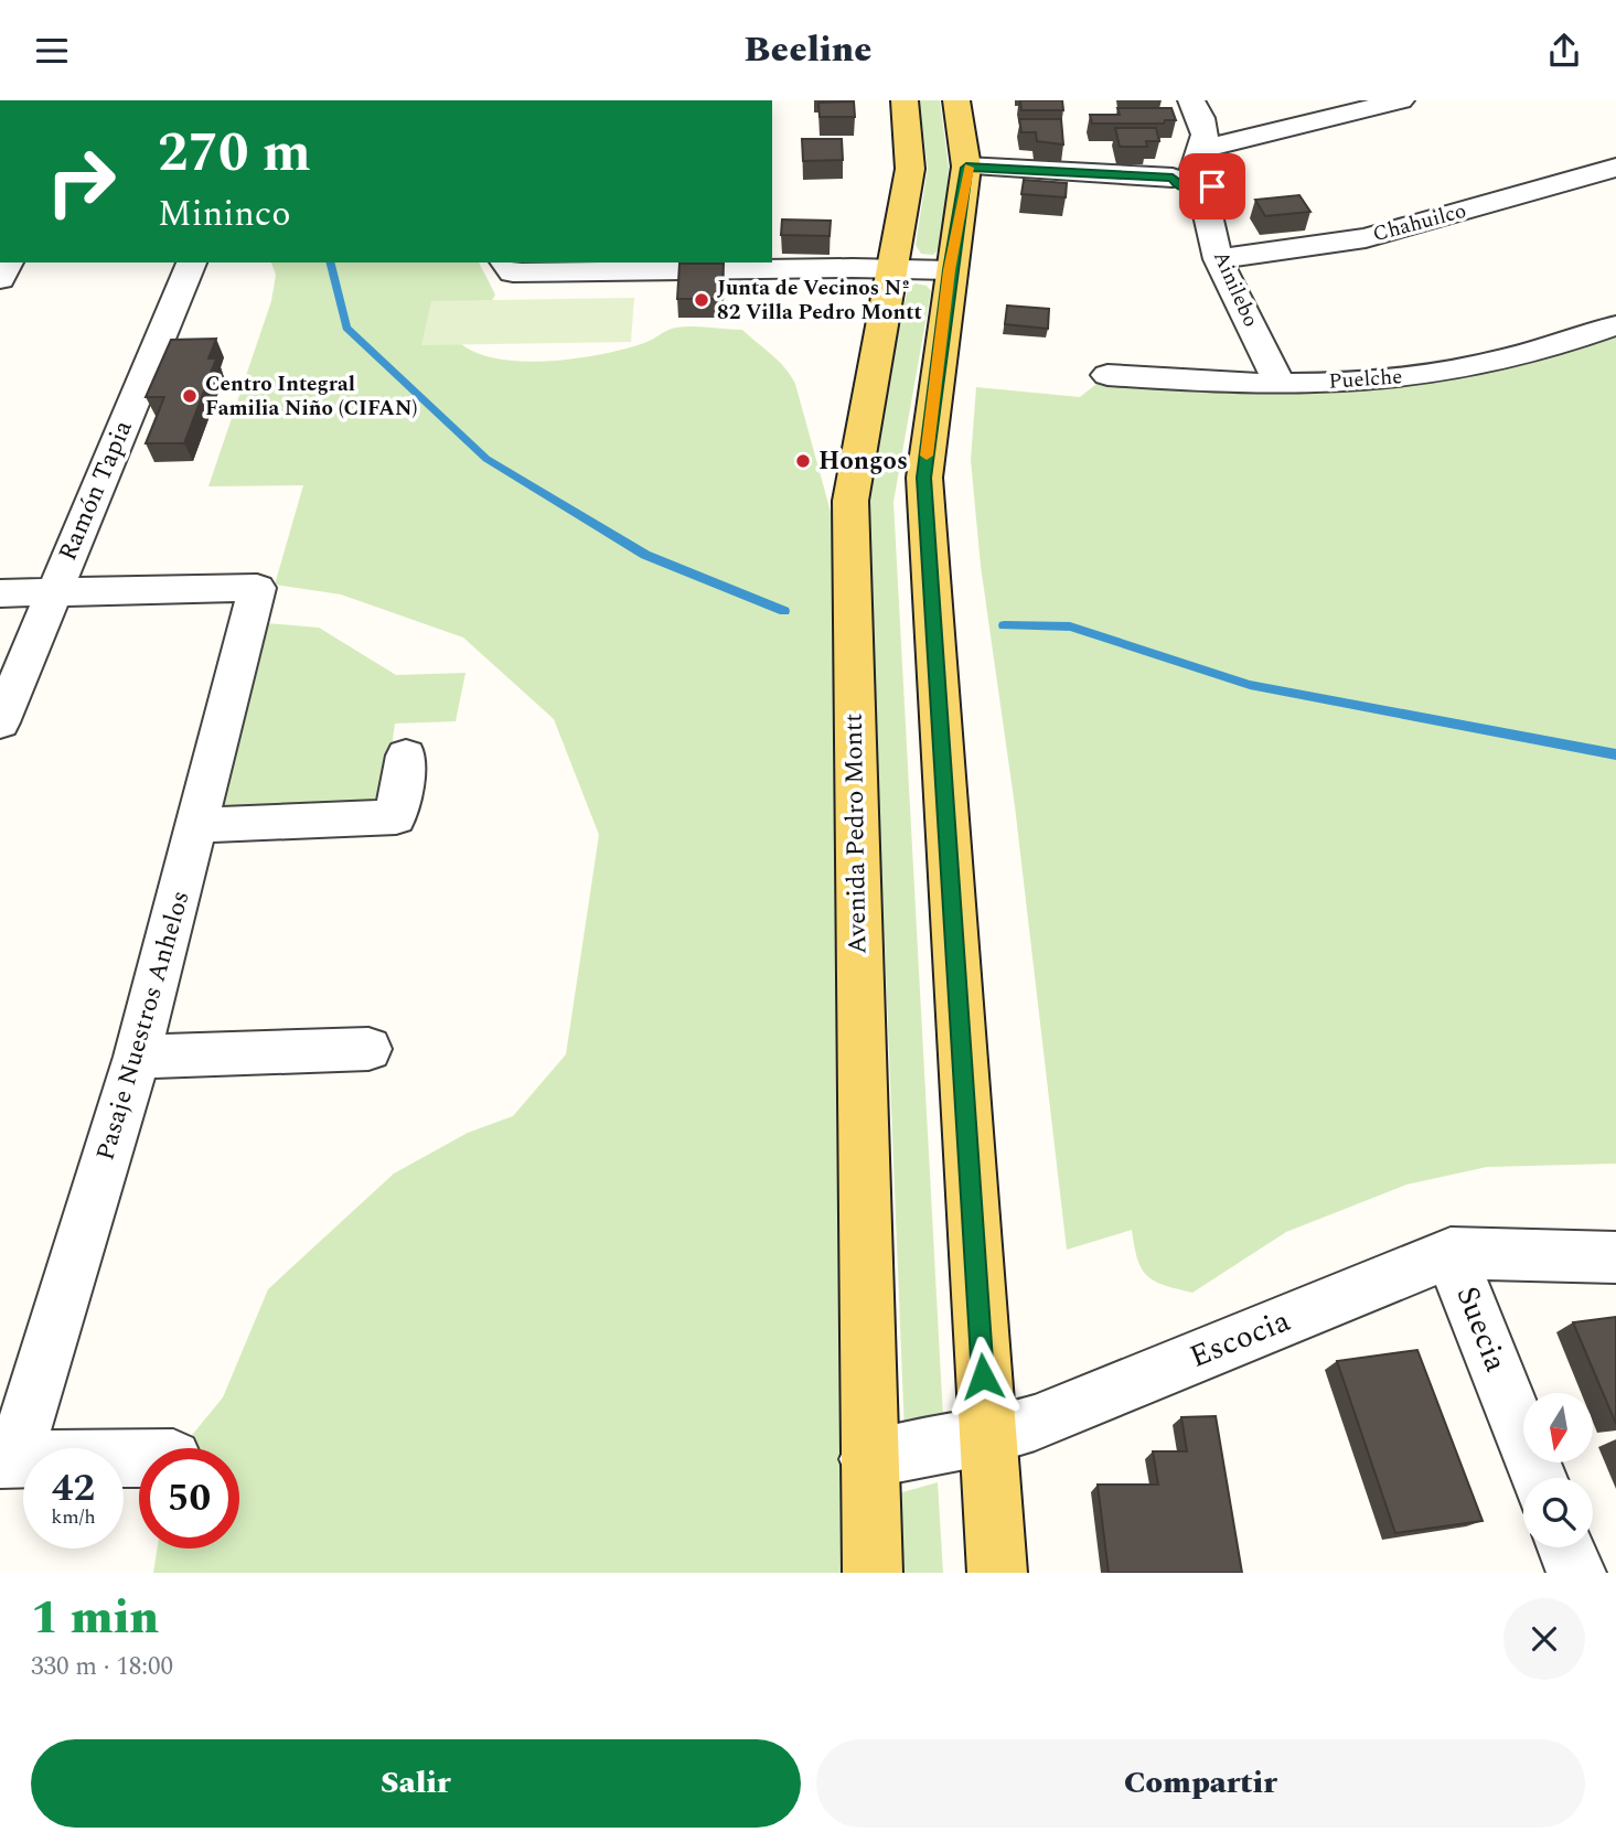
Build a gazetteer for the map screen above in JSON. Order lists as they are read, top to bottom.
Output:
{
  "streets": {
    "main road": ["Avenida Pedro Montt"],
    "street": [
      "Chahuilco",
      "Ainilebo",
      "Puelche",
      "Ramón Tapia",
      "Pasaje Nuestros Anhelos",
      "Suecia",
      "Escocia"
    ]
  },
  "crossings": [
    ["Chahuilco", "Ainilebo"],
    ["Ainilebo", "Puelche"],
    ["Ramón Tapia", "Pasaje Nuestros Anhelos"],
    ["Avenida Pedro Montt", "Escocia"],
    ["Suecia", "Escocia"]
  ],
  "places": ["Junta de Vecinos Nº 82 Villa Pedro Montt", "Centro Integral Familia Niño (CIFAN)", "Hongos"],
  "north": "bottom",
  "page": {
    "header": "Beeline",
    "turn": ["270 m", "Mininco"],
    "speed": "42 km/h",
    "limit": "50",
    "heading": ["1 min", "330 m · 18:00"],
    "buttons": ["Salir", "Compartir"]
  }
}
